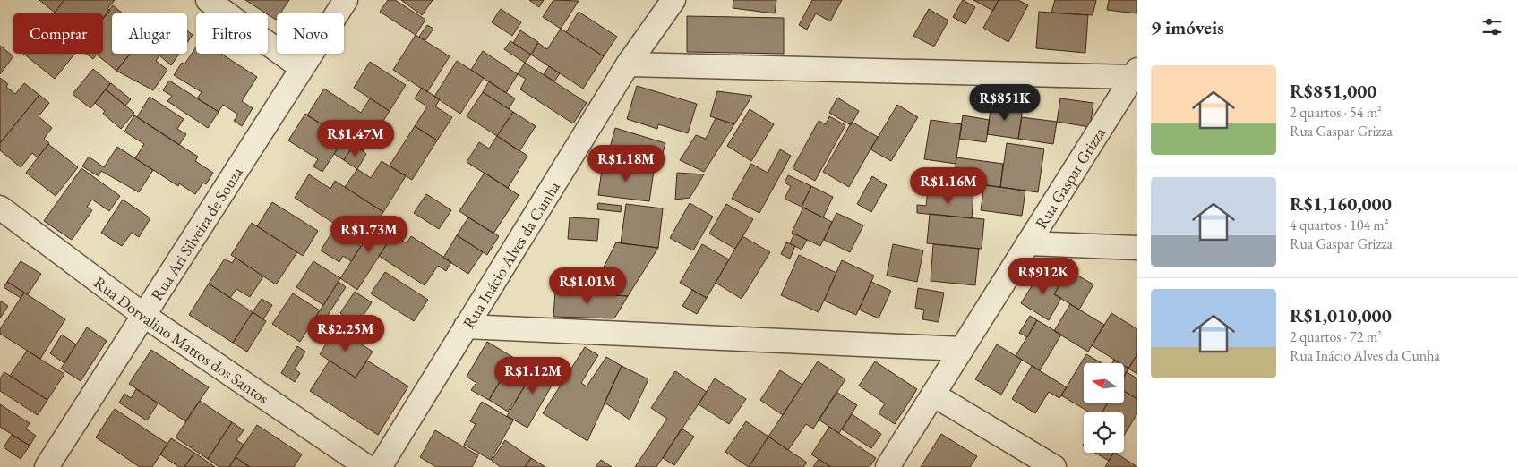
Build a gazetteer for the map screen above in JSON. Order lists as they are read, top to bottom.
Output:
{
  "streets": {
    "street": [
      "Rua Gaspar Grizza",
      "Rua Ari Silveira de Souza",
      "Rua Inácio Alves da Cunha",
      "Rua Dorvalino Mattos dos Santos"
    ]
  },
  "crossings": [
    ["Rua Ari Silveira de Souza", "Rua Dorvalino Mattos dos Santos"]
  ],
  "north": "left",
  "page": {
    "heading": "9 imóveis",
    "chip": [
      "Comprar",
      "Alugar",
      "Filtros",
      "Novo"
    ],
    "list": [
      {
        "name": "R$851,000",
        "note": "2 quartos · 54 m² · Rua Gaspar Grizza"
      },
      {
        "name": "R$1,160,000",
        "note": "4 quartos · 104 m² · Rua Gaspar Grizza"
      },
      {
        "name": "R$1,010,000",
        "note": "2 quartos · 72 m² · Rua Inácio Alves da Cunha"
      }
    ],
    "price": [
      "R$851K",
      "R$1.47M",
      "R$1.18M",
      "R$1.16M",
      "R$1.73M",
      "R$912K",
      "R$1.01M",
      "R$2.25M",
      "R$1.12M"
    ]
  }
}
